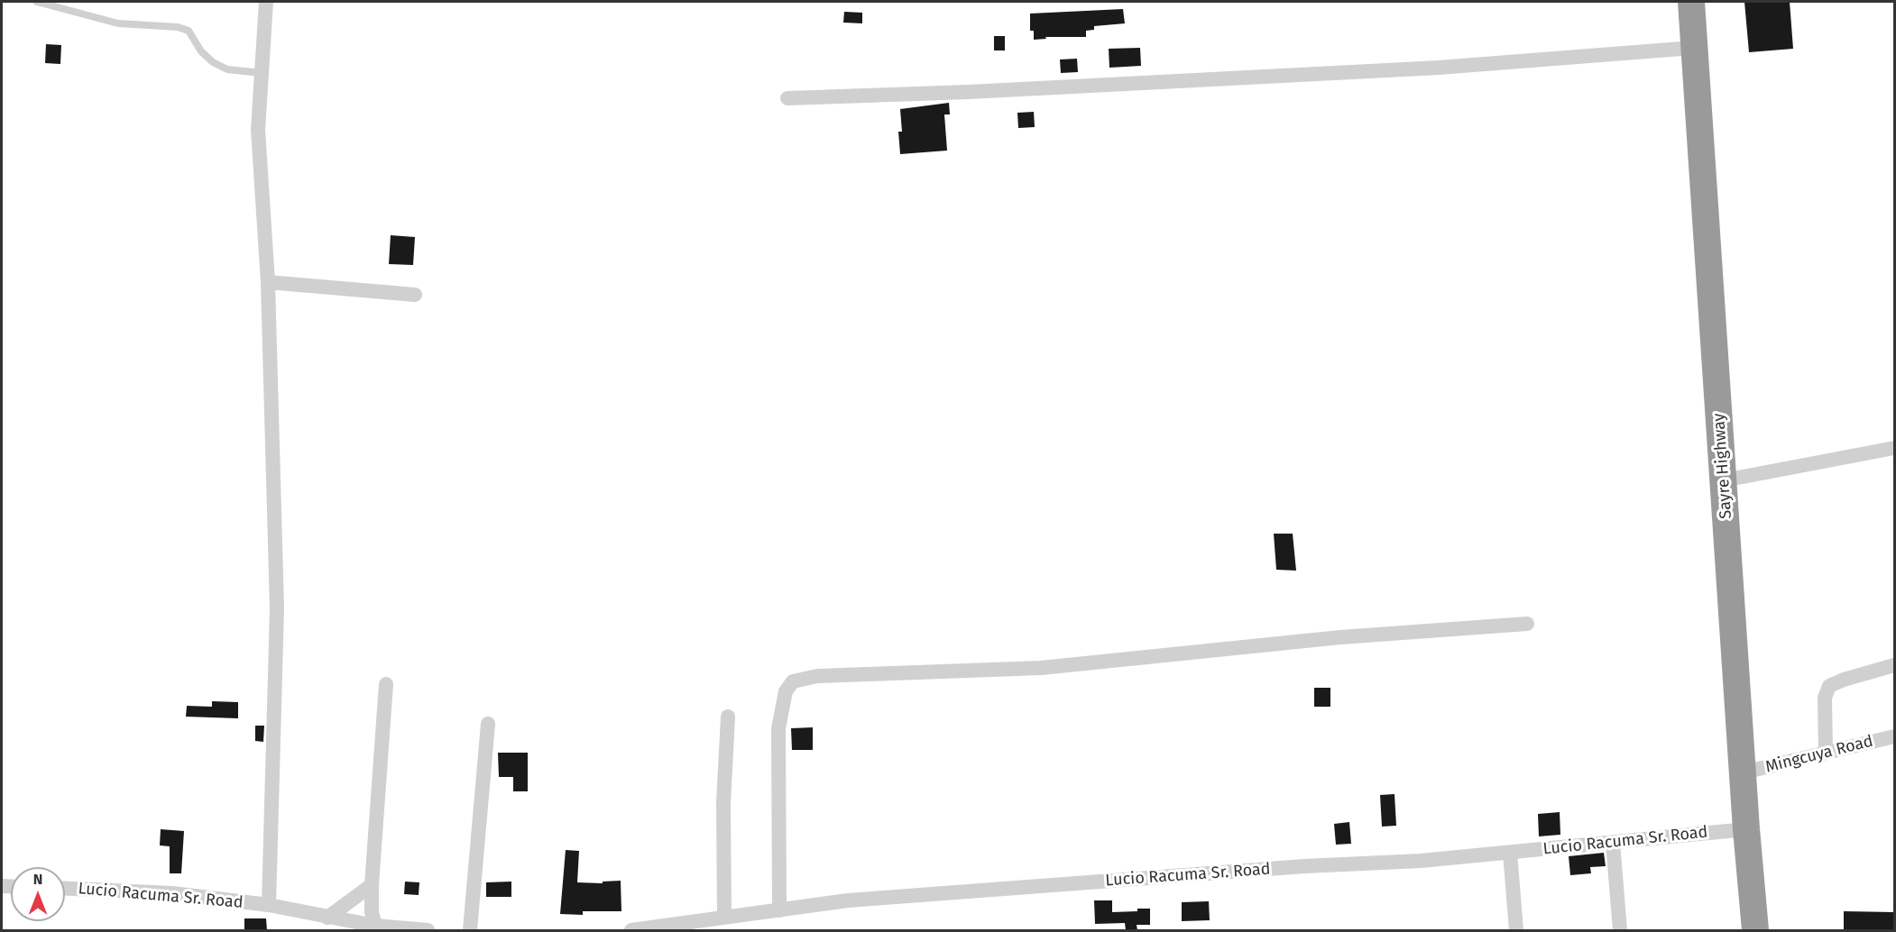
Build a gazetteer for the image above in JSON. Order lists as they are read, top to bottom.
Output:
{
  "streets": {
    "highway": ["Sayre Highway"],
    "street": ["Mingcuya Road", "Lucio Racuma Sr. Road"]
  },
  "crossings": [
    ["Sayre Highway", "Mingcuya Road"],
    ["Sayre Highway", "Lucio Racuma Sr. Road"]
  ],
  "north": "top"
}
